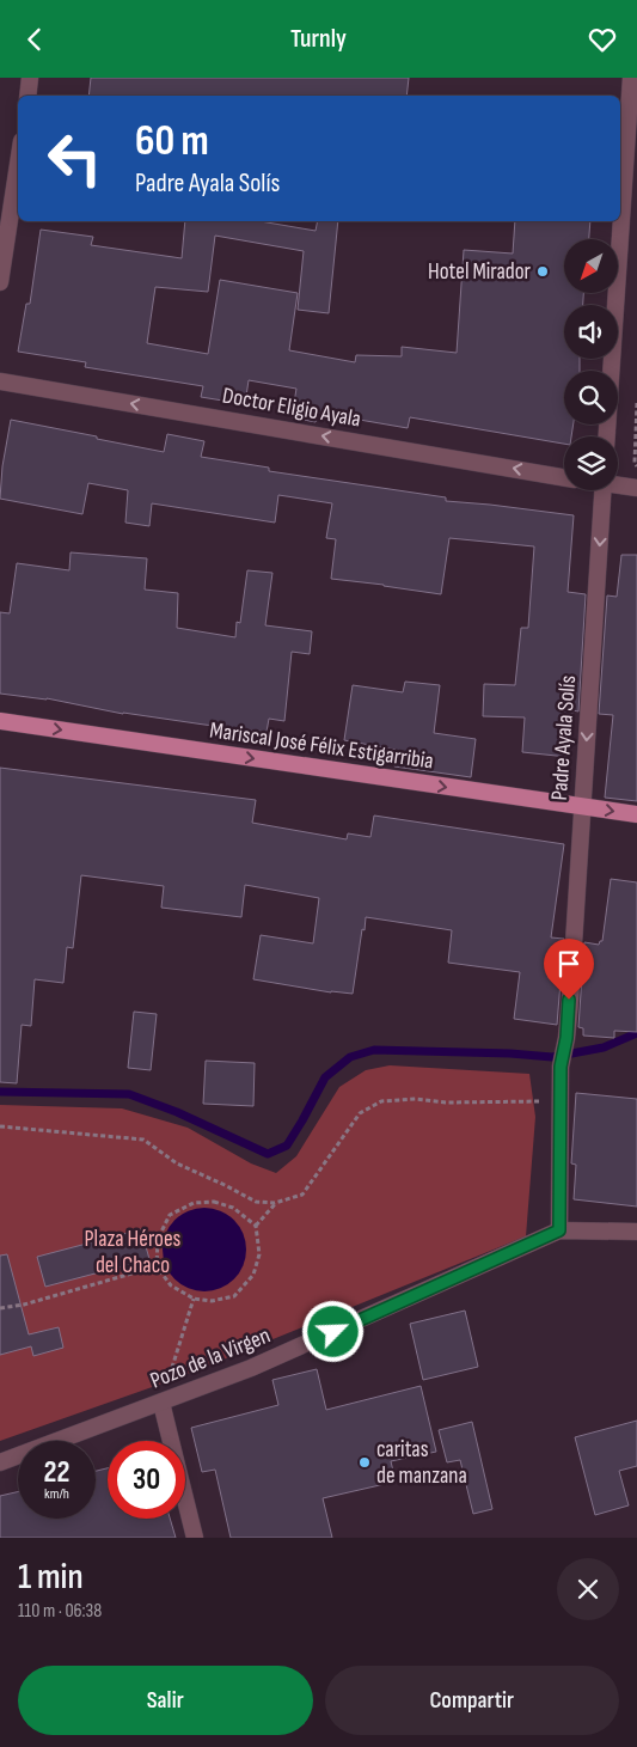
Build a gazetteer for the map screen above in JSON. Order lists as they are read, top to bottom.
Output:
{
  "streets": {
    "main road": ["Mariscal José Félix Estigarribia"],
    "street": ["Doctor Eligio Ayala", "Padre Ayala Solís", "Pozo de la Virgen"]
  },
  "crossings": [
    ["Padre Ayala Solís", "Mariscal José Félix Estigarribia"]
  ],
  "one_way": ["Doctor Eligio Ayala", "Padre Ayala Solís", "Mariscal José Félix Estigarribia"],
  "parks": ["Plaza Héroes del Chaco"],
  "places": ["Hotel Mirador", "caritas de manzana"],
  "north": "bottom left",
  "page": {
    "header": "Turnly",
    "turn": ["60 m", "Padre Ayala Solís"],
    "speed": "22 km/h",
    "limit": "30",
    "heading": ["1 min", "110 m · 06:38"],
    "buttons": ["Salir", "Compartir"]
  }
}
